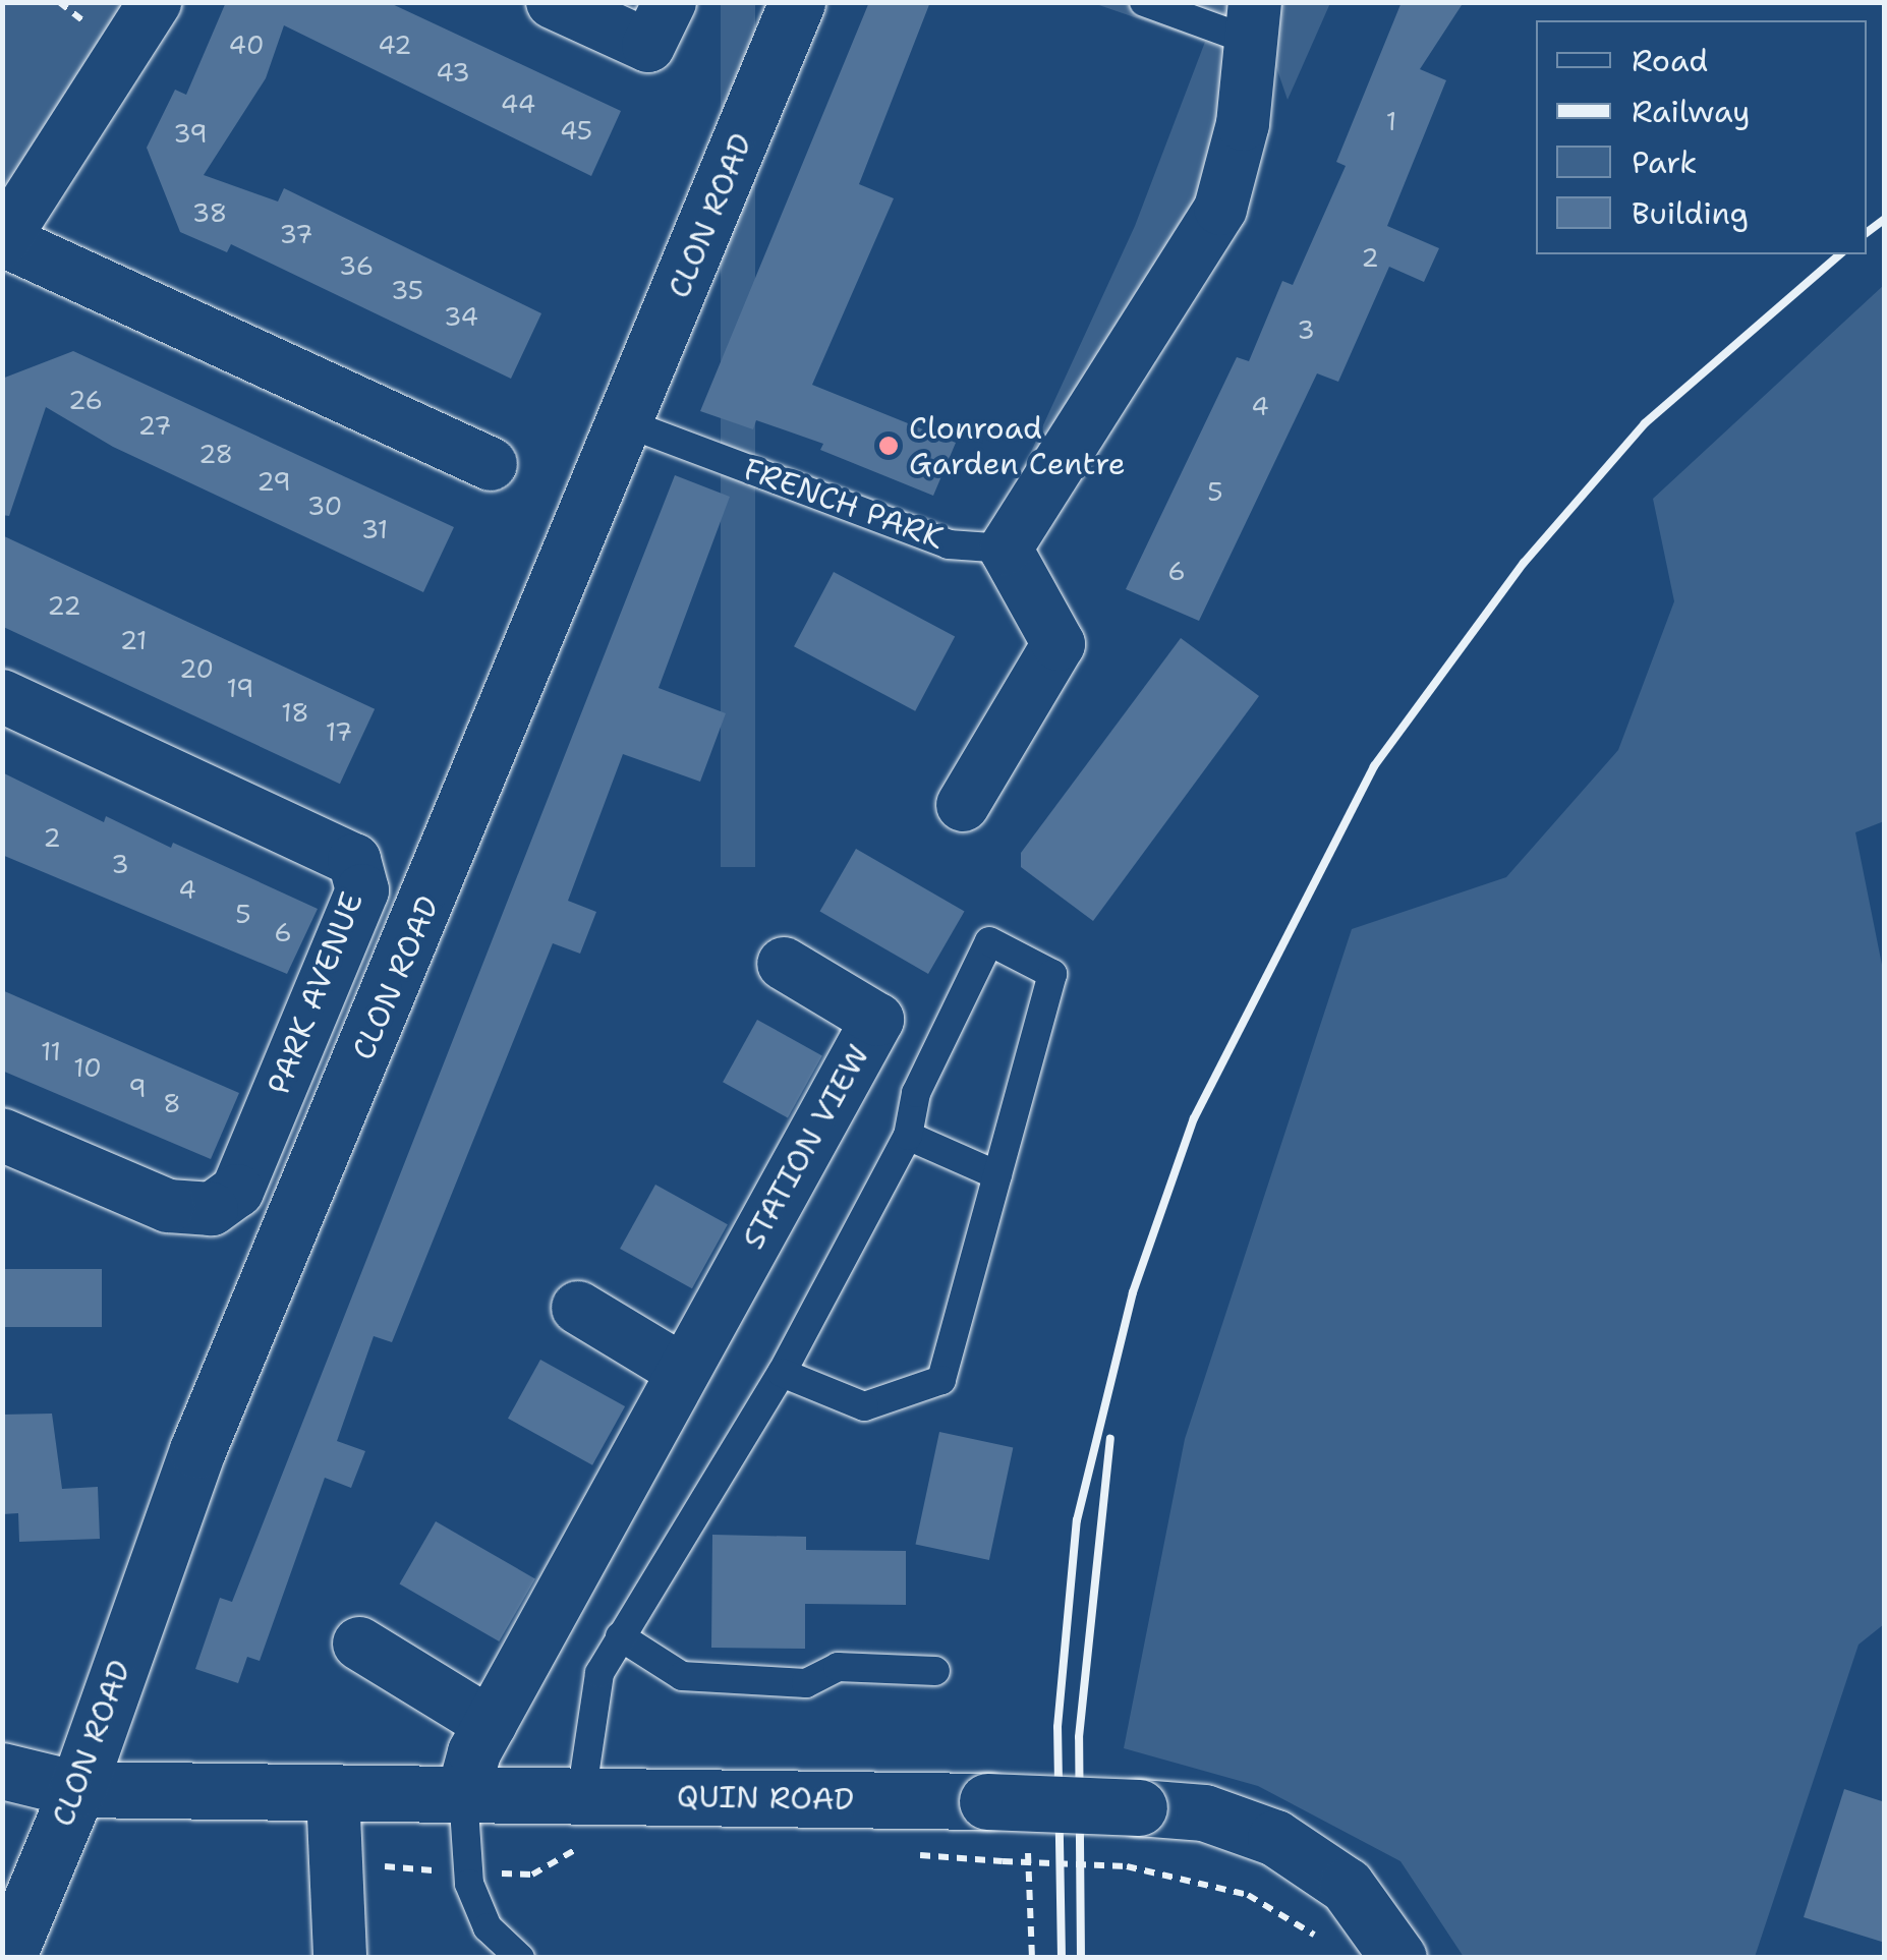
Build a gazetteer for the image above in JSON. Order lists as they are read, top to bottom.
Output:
{
  "streets": {
    "main road": ["CLON ROAD", "QUIN ROAD"],
    "street": ["PARK AVENUE", "STATION VIEW"],
    "lane": ["FRENCH PARK"]
  },
  "crossings": [
    ["CLON ROAD", "FRENCH PARK"],
    ["CLON ROAD", "QUIN ROAD"],
    ["STATION VIEW", "QUIN ROAD"]
  ],
  "places": ["Clonroad Garden Centre"],
  "house_numbers": [
    "40",
    "42",
    "43",
    "44",
    "1",
    "45",
    "39",
    "38",
    "37",
    "2",
    "36",
    "35",
    "34",
    "3",
    "26",
    "4",
    "27",
    "28",
    "29",
    "5",
    "30",
    "31",
    "6",
    "22",
    "21",
    "20",
    "19",
    "18",
    "17",
    "2",
    "3",
    "4",
    "5",
    "6",
    "11",
    "10",
    "9",
    "8"
  ],
  "legend": [
    "Road",
    "Railway",
    "Park",
    "Building"
  ]
}
